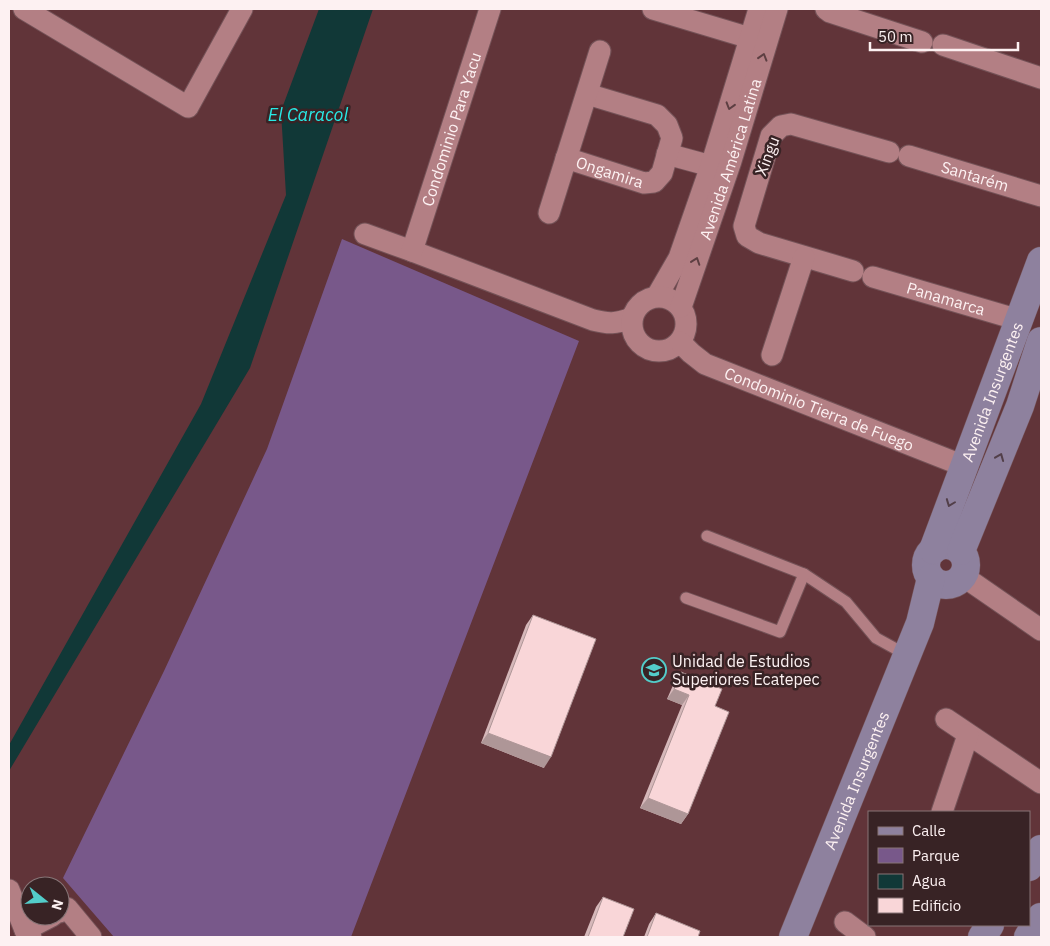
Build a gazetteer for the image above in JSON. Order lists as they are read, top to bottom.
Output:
{
  "streets": {
    "main road": ["Avenida Insurgentes"],
    "street": [
      "Condominio Para Yacu",
      "Xingu",
      "Avenida América Latina",
      "Ongamira",
      "Santarém",
      "Panamarca",
      "Condominio Tierra de Fuego"
    ]
  },
  "crossings": [
    ["Xingu", "Santarém"],
    ["Avenida América Latina", "Condominio Tierra de Fuego"],
    ["Panamarca", "Avenida Insurgentes"],
    ["Avenida Insurgentes", "Condominio Tierra de Fuego"]
  ],
  "water": ["El Caracol"],
  "places": {
    "school or university": ["Unidad de Estudios Superiores Ecatepec"]
  },
  "legend": [
    "Calle",
    "Parque",
    "Agua",
    "Edificio"
  ],
  "scale_bar": "50 m",
  "north": "right"
}
